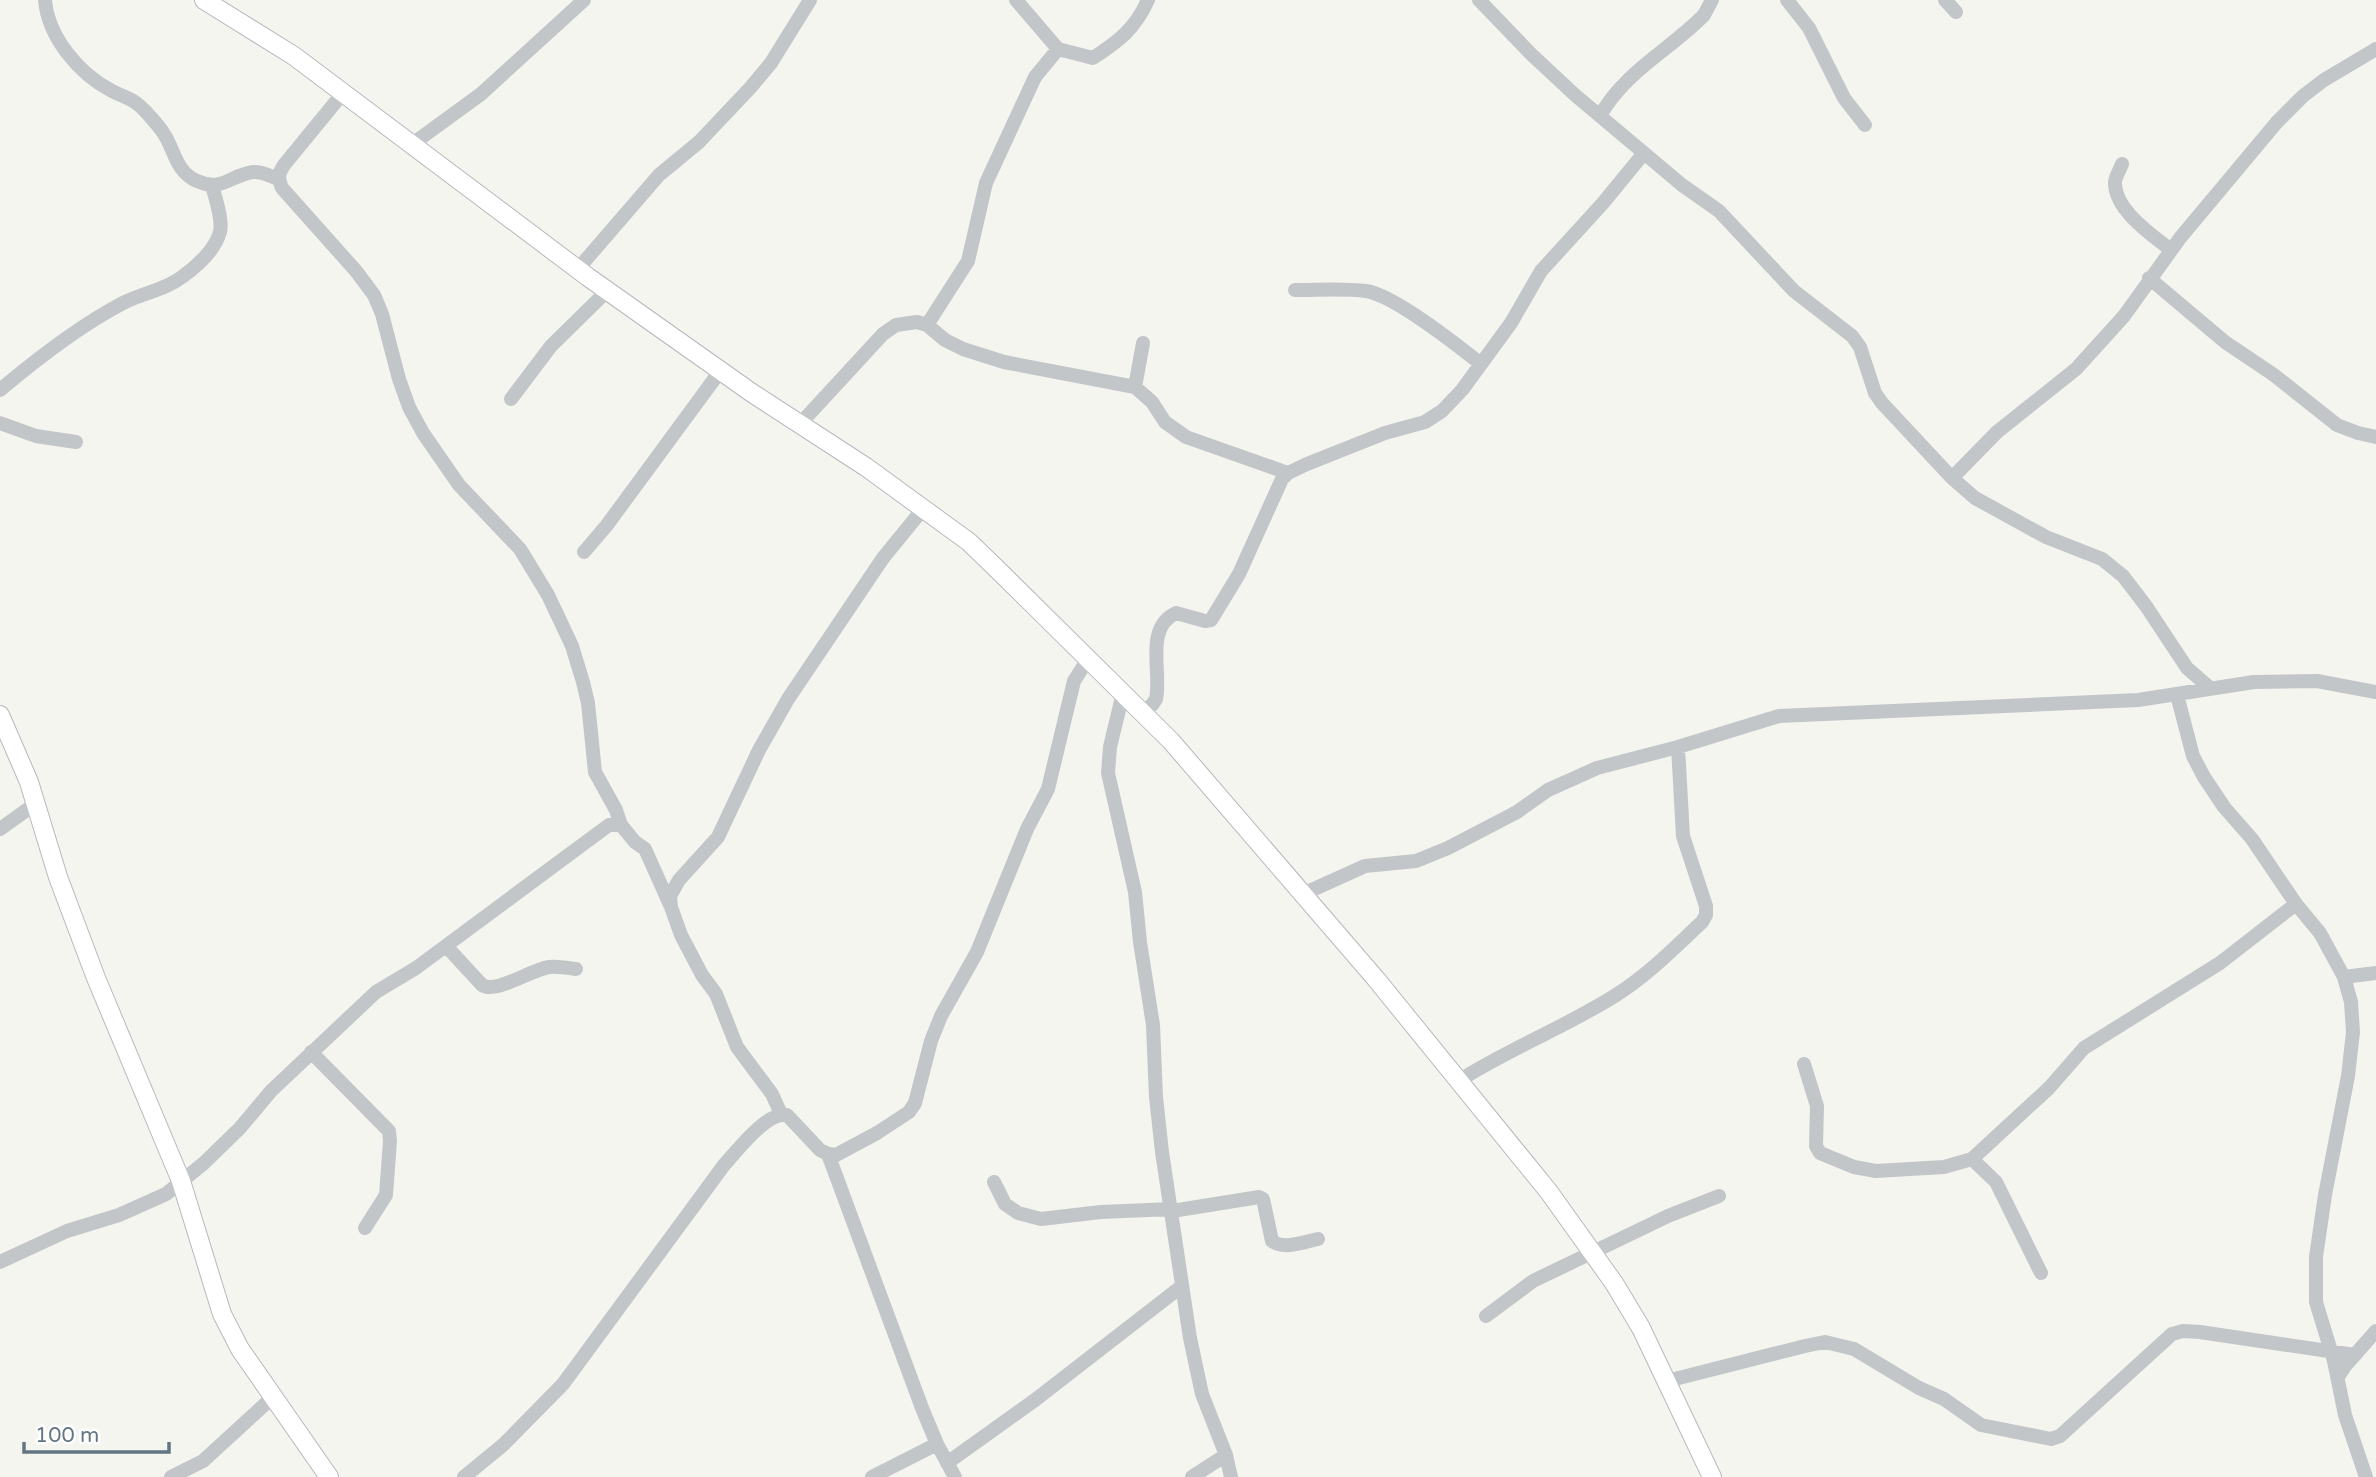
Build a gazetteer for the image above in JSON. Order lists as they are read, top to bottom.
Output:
{
  "scale_bar": "100 m"
}
